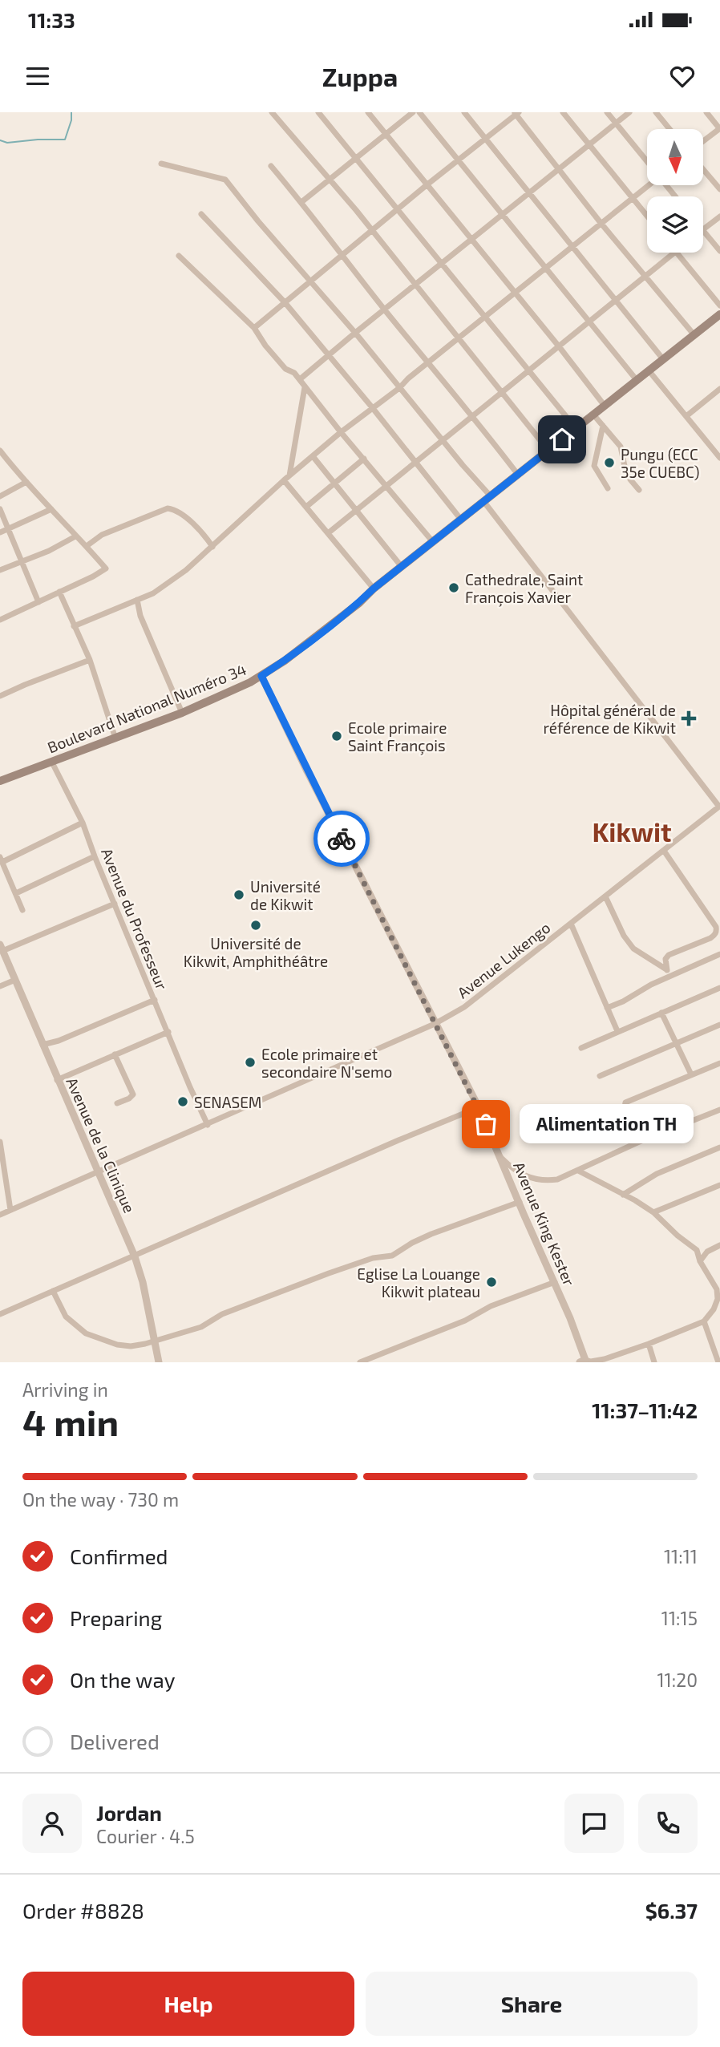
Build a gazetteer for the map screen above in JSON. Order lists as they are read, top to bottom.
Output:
{
  "streets": {
    "main road": ["Boulevard National Numéro 34"],
    "street": [
      "Avenue du Professeur",
      "Avenue Lukengo",
      "Avenue de la Clinique",
      "Avenue King Kester"
    ]
  },
  "crossings": [
    ["Boulevard National Numéro 34", "Avenue du Professeur"],
    ["Boulevard National Numéro 34", "Avenue King Kester"],
    ["Avenue du Professeur", "Avenue Lukengo"],
    ["Avenue Lukengo", "Avenue de la Clinique"],
    ["Avenue Lukengo", "Avenue King Kester"]
  ],
  "districts": ["Kikwit"],
  "places": {
    "other": [
      "Pungu (ECC 35e CUEBC)",
      "Cathedrale, Saint François Xavier",
      "Ecole primaire Saint François",
      "Université de Kikwit",
      "Université de Kikwit, Amphithéâtre",
      "Ecole primaire et secondaire N'semo",
      "SENASEM",
      "Alimentation TH",
      "Eglise La Louange Kikwit plateau"
    ],
    "health": ["Hôpital général de référence de Kikwit"]
  },
  "north": "bottom",
  "page": {
    "status": "11:33",
    "header": "Zuppa",
    "bubble": "Alimentation TH",
    "heading": ["4 min", "Arriving in", "11:37–11:42"],
    "panel": [
      "Jordan",
      "Courier · 4.5",
      "Order #8828",
      "$6.37"
    ],
    "bar": "On the way · 730 m",
    "list": [
      ["Confirmed", "11:11"],
      ["Preparing", "11:15"],
      ["On the way", "11:20"],
      "Delivered"
    ],
    "buttons": ["Help", "Share"]
  }
}
